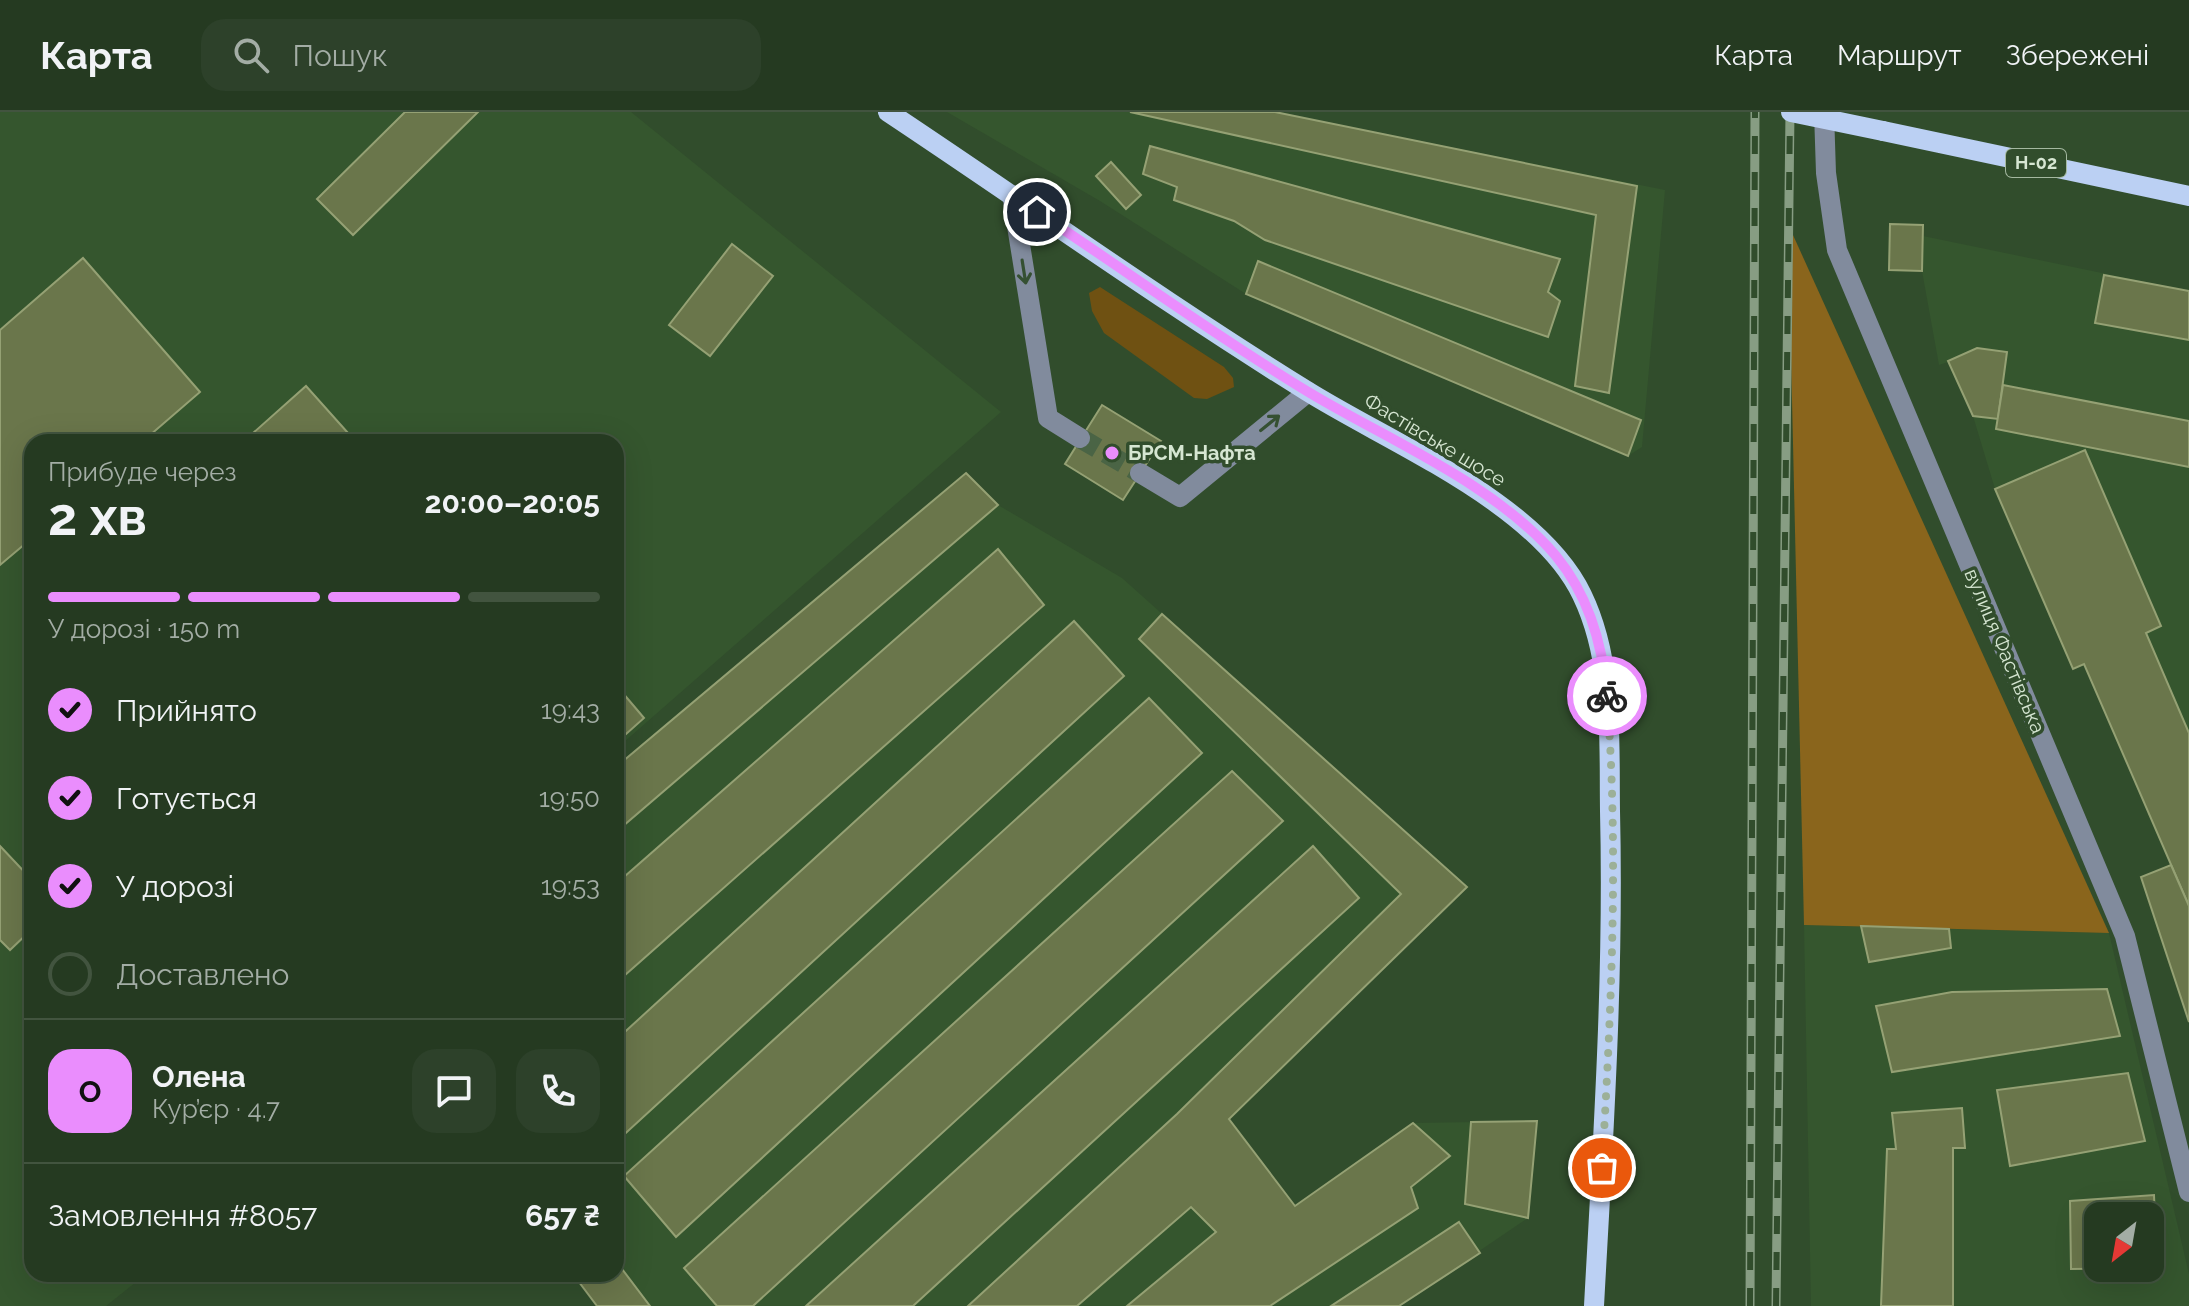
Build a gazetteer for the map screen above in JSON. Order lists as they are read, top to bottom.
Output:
{
  "streets": {
    "main road": ["Н-02", "Фастівське шосе"],
    "lane": ["вулиця Фастівська"]
  },
  "places": ["БРСМ-Нафта"],
  "north": "bottom left",
  "page": {
    "header": "Карта",
    "search": "Пошук",
    "nav": ["Карта", "Маршрут", "Збережені"],
    "heading": ["2 хв", "Прибуде через", "20:00–20:05"],
    "panel": [
      "Олена",
      "Кур’єр · 4.7",
      "Замовлення #8057",
      "657 ₴"
    ],
    "bar": "У дорозі · 150 m",
    "list": [
      ["Прийнято", "19:43"],
      ["Готується", "19:50"],
      ["У дорозі", "19:53"],
      "Доставлено"
    ],
    "round": "О"
  }
}
